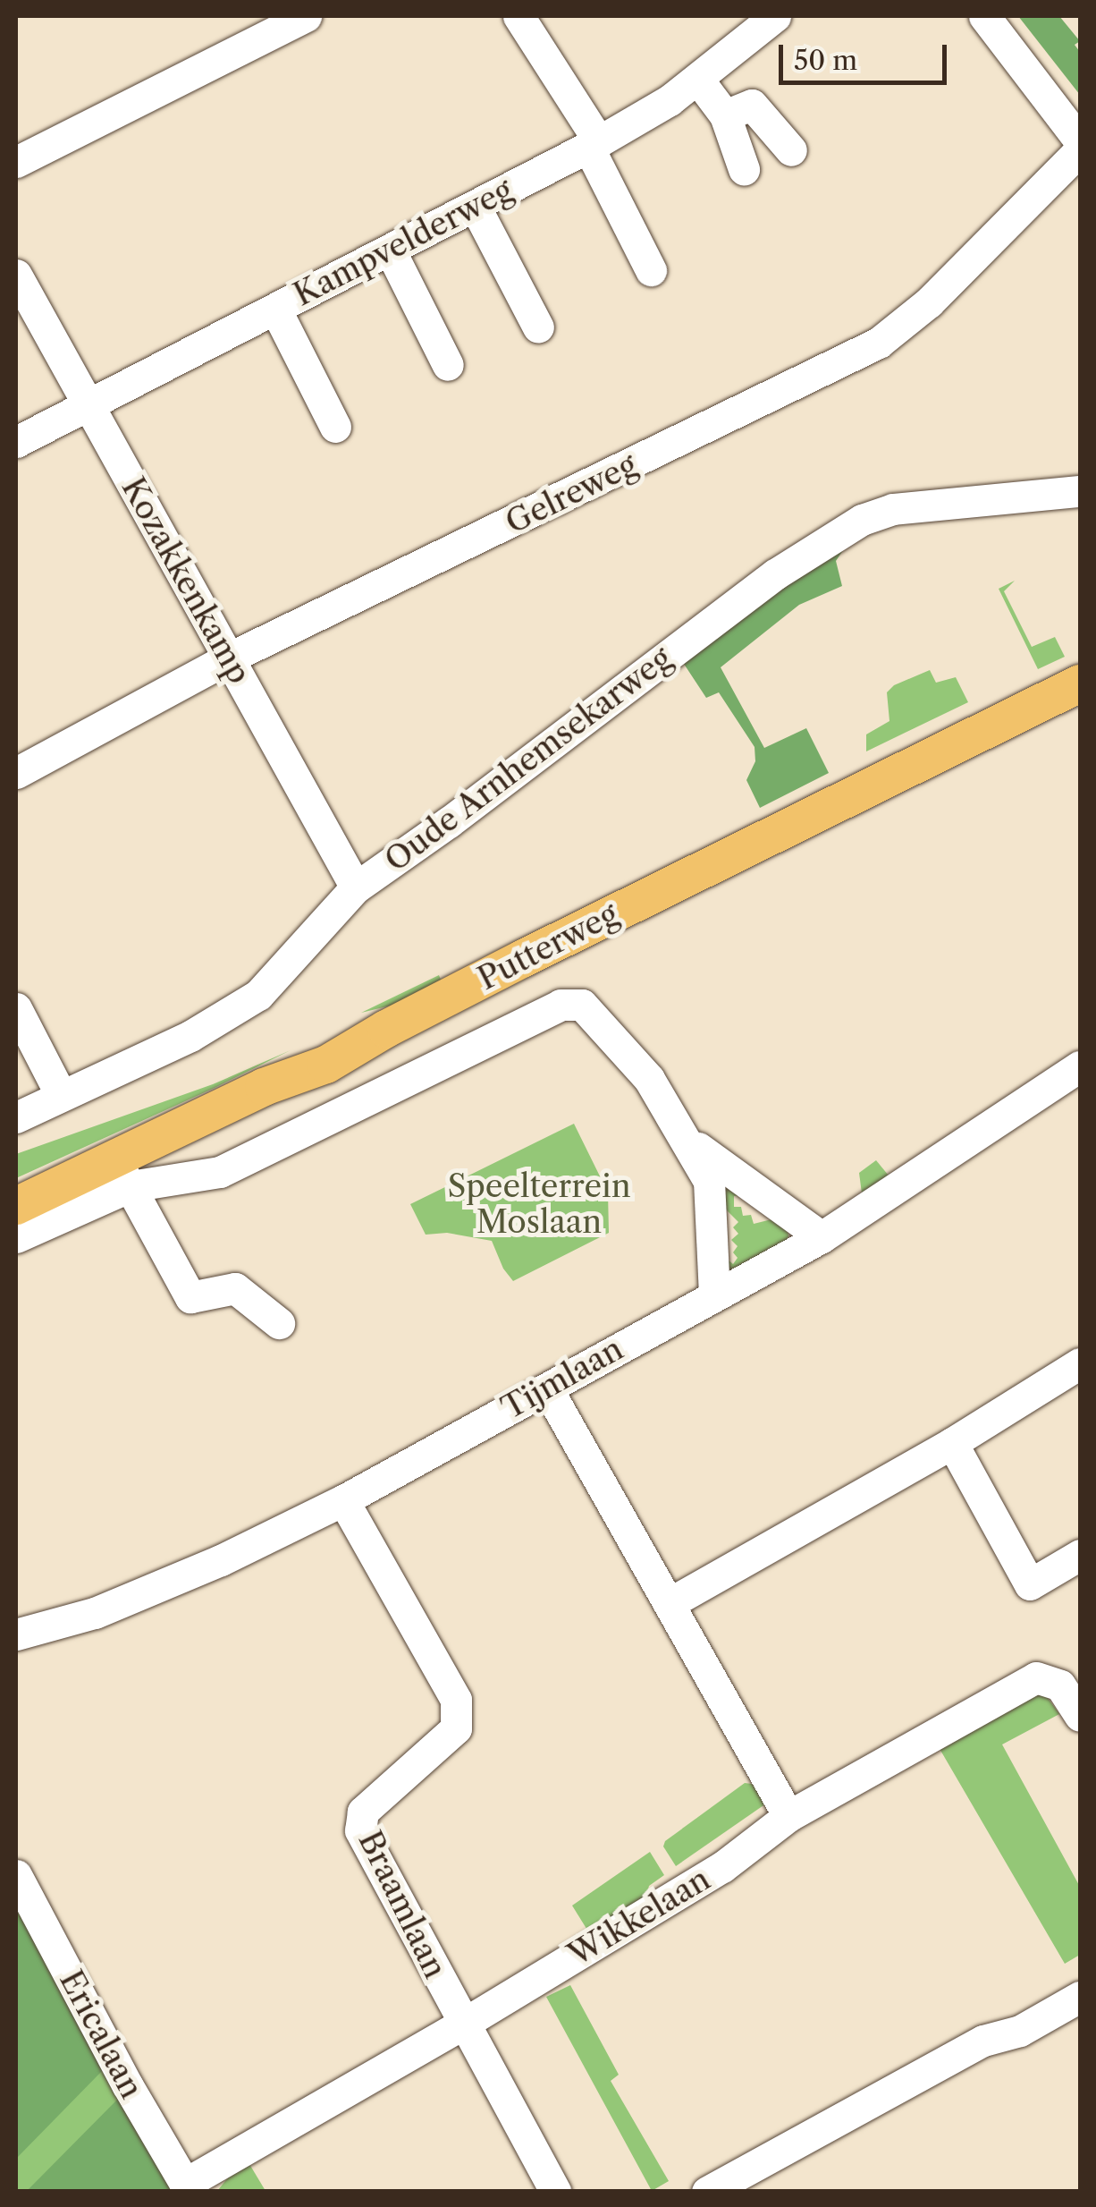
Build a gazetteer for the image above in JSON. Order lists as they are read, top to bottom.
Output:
{
  "streets": {
    "main road": ["Putterweg"],
    "street": [
      "Kampvelderweg",
      "Gelreweg",
      "Kozakkenkamp",
      "Oude Arnhemsekarweg",
      "Tijmlaan",
      "Braamlaan",
      "Wikkelaan",
      "Ericalaan"
    ]
  },
  "crossings": [
    ["Kampvelderweg", "Kozakkenkamp"],
    ["Gelreweg", "Kozakkenkamp"],
    ["Kozakkenkamp", "Oude Arnhemsekarweg"],
    ["Tijmlaan", "Braamlaan"],
    ["Braamlaan", "Wikkelaan"],
    ["Wikkelaan", "Ericalaan"]
  ],
  "parks": ["Speelterrein Moslaan"],
  "scale_bar": "50 m"
}
